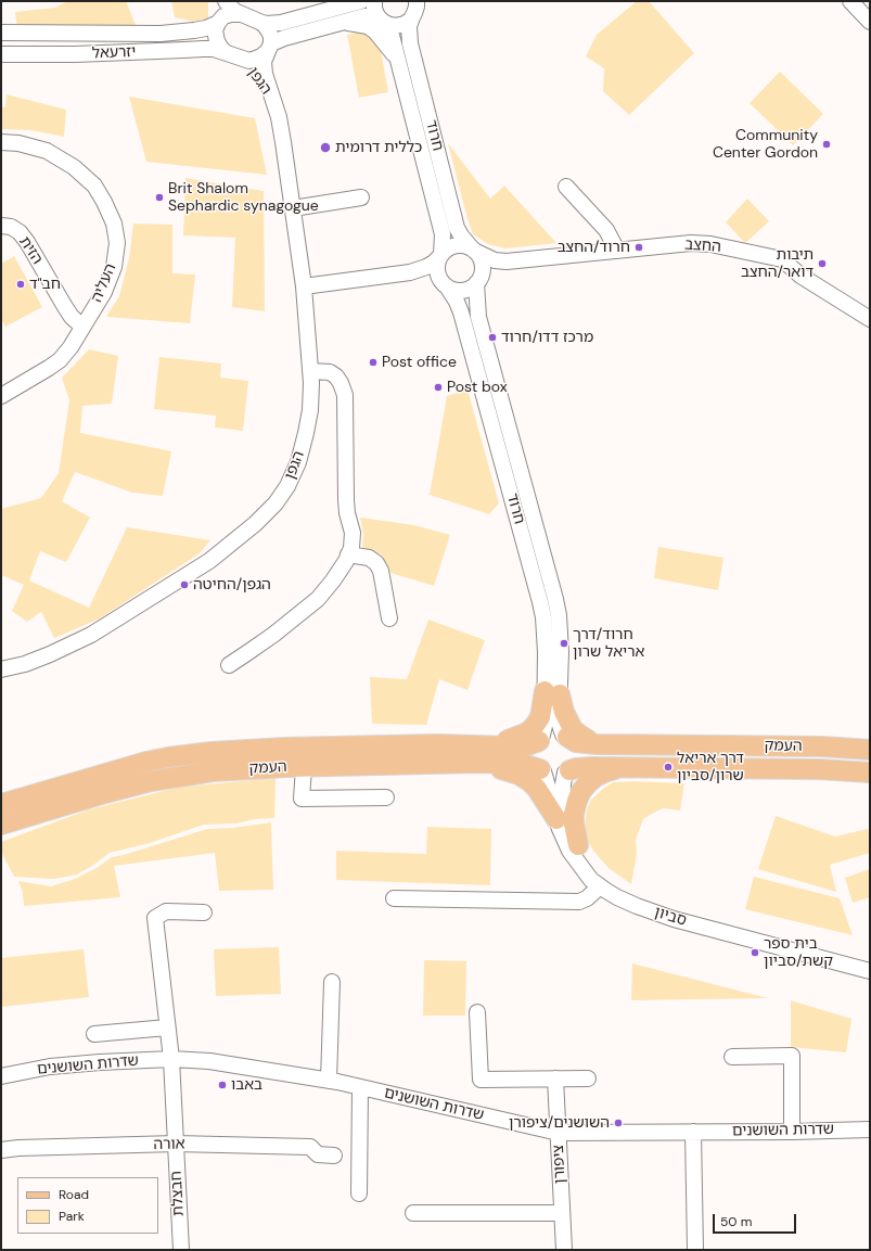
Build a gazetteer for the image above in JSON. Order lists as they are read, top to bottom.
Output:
{
  "streets": {
    "main road": ["העמק"],
    "street": [
      "יזרעאל",
      "הגפן",
      "חרוד",
      "החצב",
      "הזית",
      "העליה",
      "סביון",
      "שדרות השושנים",
      "אורה",
      "ציפורן",
      "חבצלת"
    ]
  },
  "crossings": [
    ["יזרעאל", "הגפן"],
    ["חרוד", "החצב"],
    ["חרוד", "העמק"],
    ["חרוד", "סביון"],
    ["הזית", "העליה"],
    ["העמק", "סביון"],
    ["שדרות השושנים", "ציפורן"],
    ["שדרות השושנים", "חבצלת"],
    ["אורה", "חבצלת"]
  ],
  "places": [
    "Community Center Gordon",
    "כללית דרומית",
    "Brit Shalom Sephardic synagogue",
    "חרוד/החצב",
    "תיבות דואר/החצב",
    "חב\"ד",
    "מרכז דדו/חרוד",
    "Post office",
    "Post box",
    "הגפן/החיטה",
    "חרוד/דרך אריאל שרון",
    "דרך אריאל שרון/סביון",
    "בית ספר קשת/סביון",
    "באבו",
    "השושנים/ציפורן"
  ],
  "legend": ["Road", "Park"],
  "scale_bar": "50 m"
}
